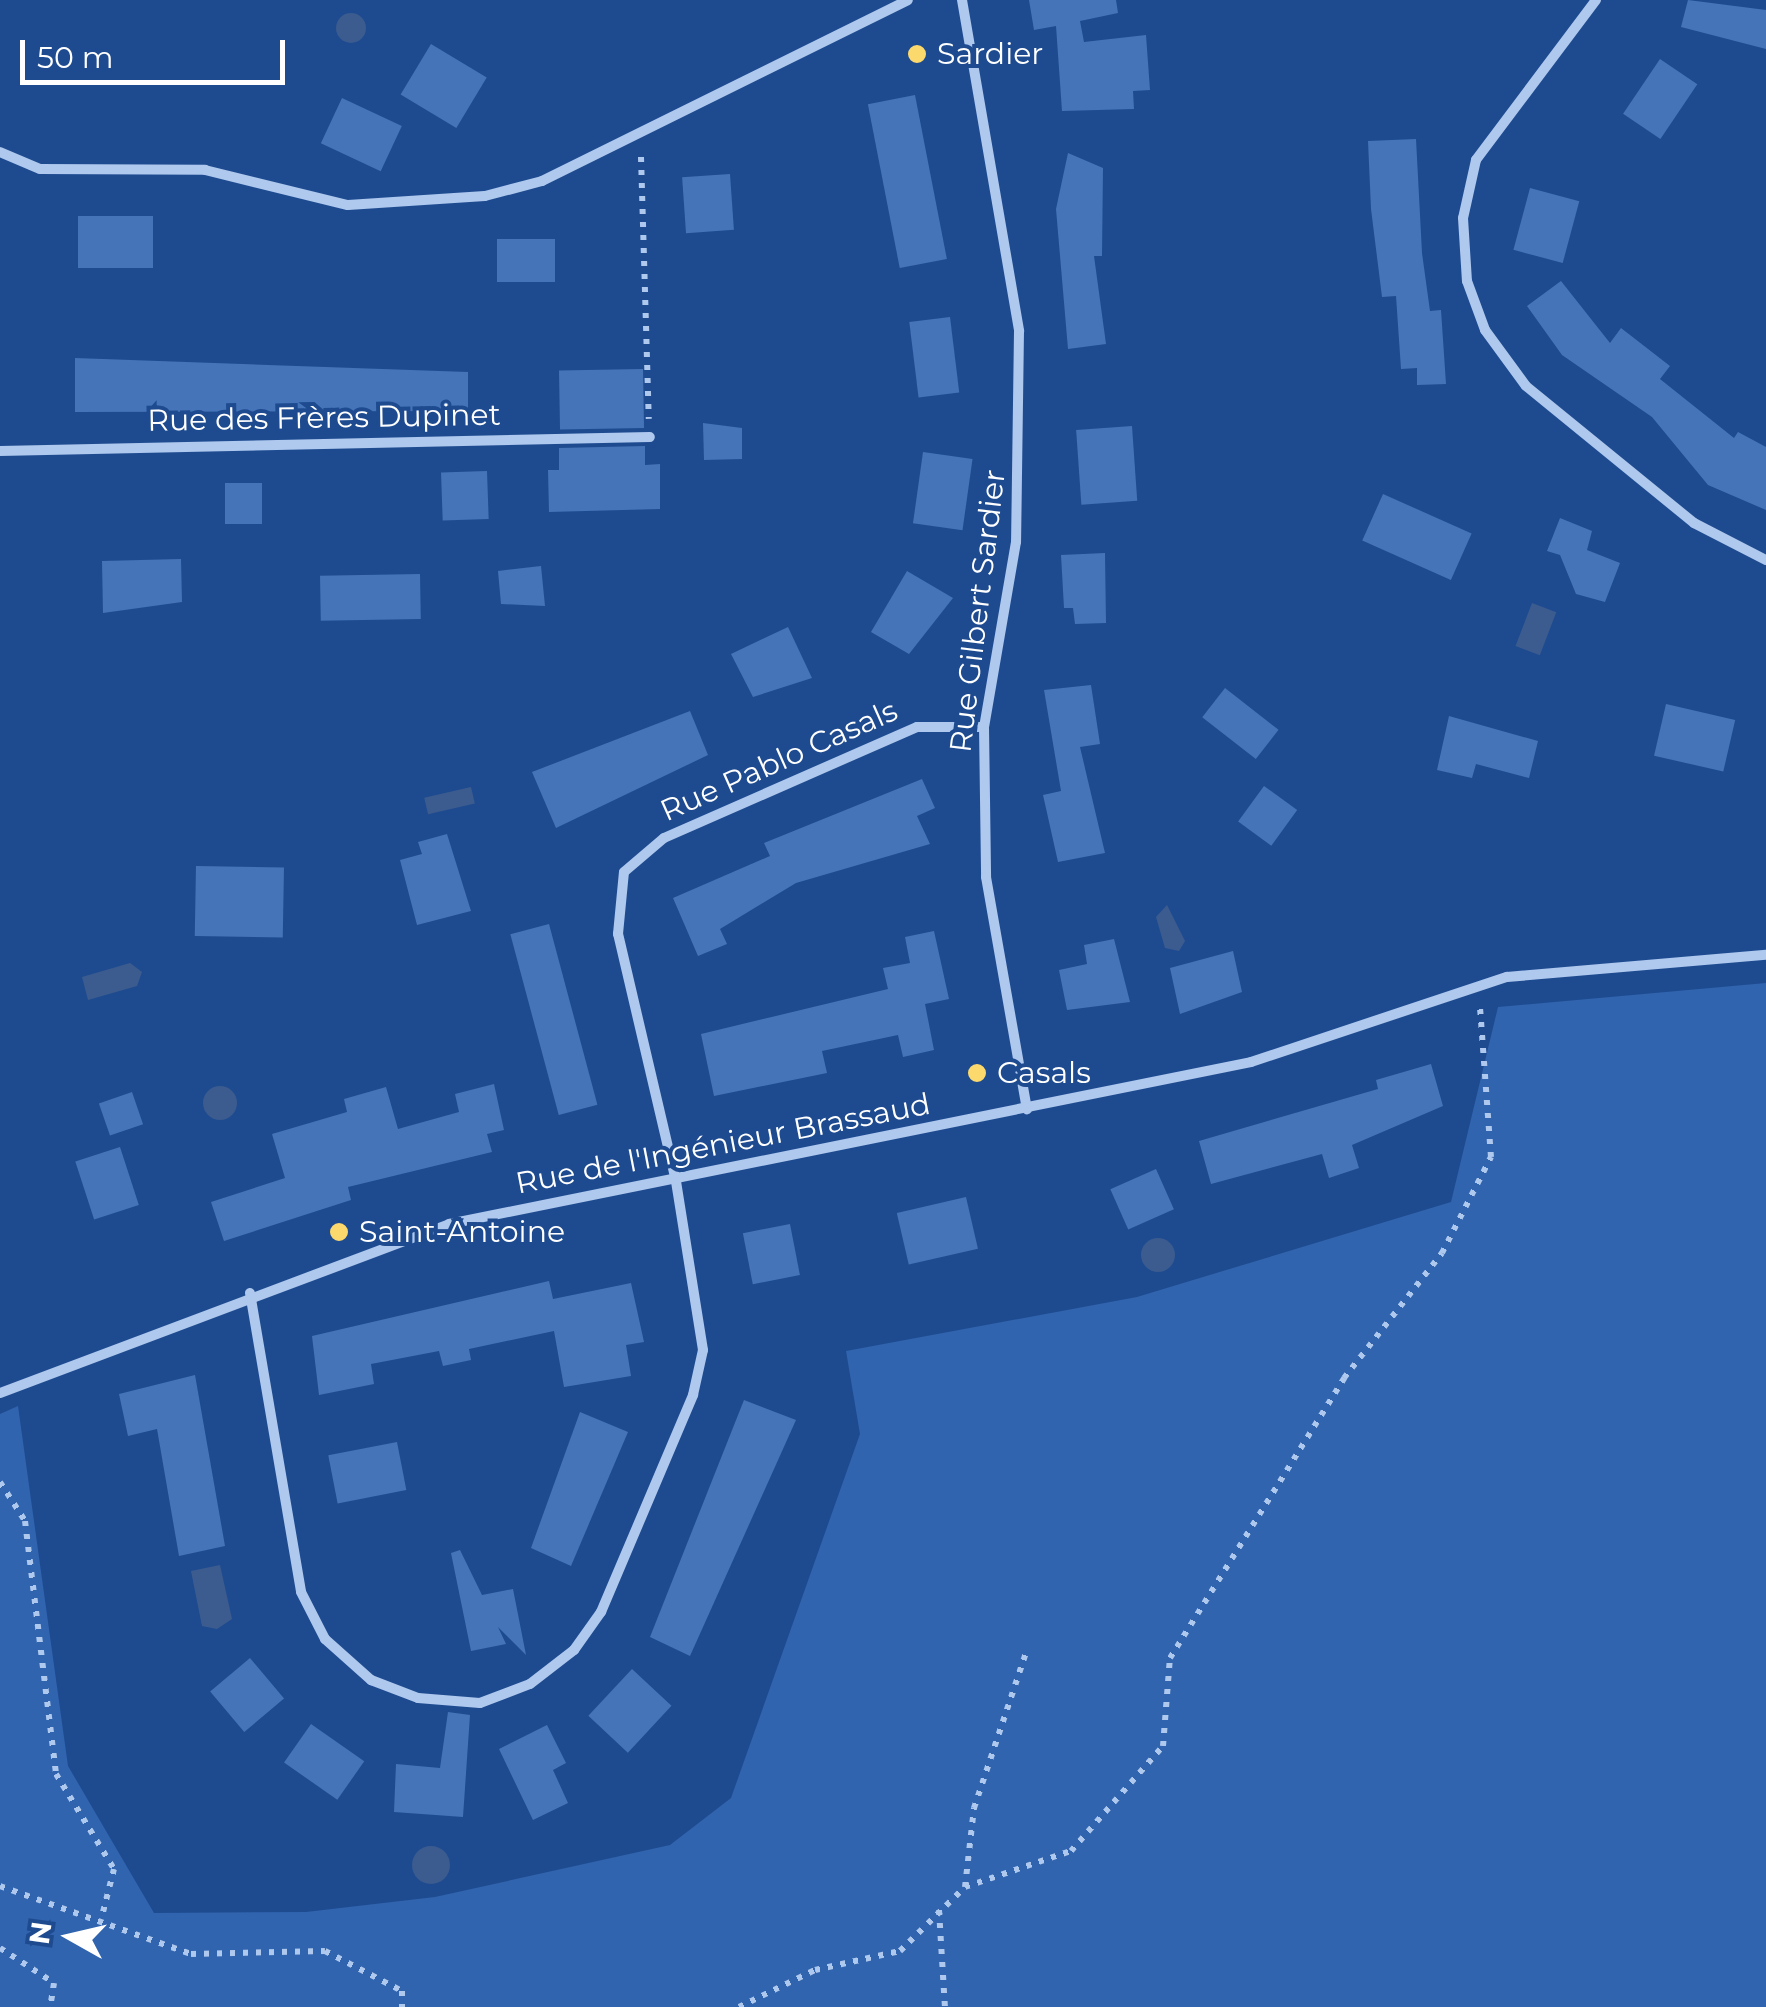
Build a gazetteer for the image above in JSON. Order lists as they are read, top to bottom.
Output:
{
  "streets": {
    "street": [
      "Rue des Frères Dupinet",
      "Rue Gilbert Sardier",
      "Rue Pablo Casals",
      "Rue de l'Ingénieur Brassaud"
    ]
  },
  "crossings": [
    ["Rue Gilbert Sardier", "Rue Pablo Casals"],
    ["Rue Gilbert Sardier", "Rue de l'Ingénieur Brassaud"],
    ["Rue Pablo Casals", "Rue de l'Ingénieur Brassaud"]
  ],
  "places": ["Sardier", "Casals", "Saint-Antoine"],
  "scale_bar": "50 m",
  "north": "left"
}
